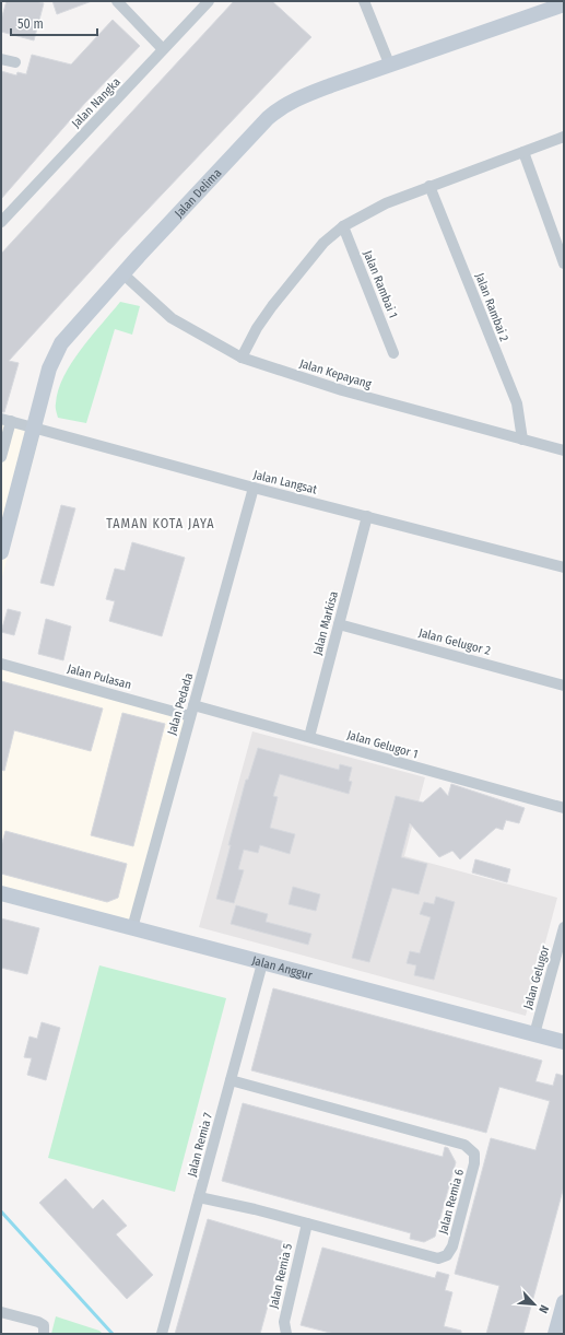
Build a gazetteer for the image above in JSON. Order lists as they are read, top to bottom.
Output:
{
  "streets": {
    "street": [
      "Jalan Nangka",
      "Jalan Delima",
      "Jalan Rambai 1",
      "Jalan Rambai 2",
      "Jalan Kepayang",
      "Jalan Langsat",
      "Jalan Markisa",
      "Jalan Gelugor 2",
      "Jalan Pulasan",
      "Jalan Pedada",
      "Jalan Gelugor 1",
      "Jalan Anggur",
      "Jalan Gelugor",
      "Jalan Remia 7",
      "Jalan Remia 6",
      "Jalan Remia 5"
    ]
  },
  "crossings": [
    ["Jalan Delima", "Jalan Kepayang"],
    ["Jalan Delima", "Jalan Langsat"],
    ["Jalan Rambai 2", "Jalan Kepayang"],
    ["Jalan Langsat", "Jalan Markisa"],
    ["Jalan Langsat", "Jalan Pedada"],
    ["Jalan Markisa", "Jalan Gelugor 2"],
    ["Jalan Markisa", "Jalan Gelugor 1"],
    ["Jalan Pulasan", "Jalan Pedada"],
    ["Jalan Pulasan", "Jalan Gelugor 1"],
    ["Jalan Pedada", "Jalan Gelugor 1"],
    ["Jalan Pedada", "Jalan Anggur"],
    ["Jalan Anggur", "Jalan Gelugor"],
    ["Jalan Anggur", "Jalan Remia 7"],
    ["Jalan Remia 7", "Jalan Remia 6"],
    ["Jalan Remia 6", "Jalan Remia 5"]
  ],
  "districts": ["TAMAN KOTA JAYA"],
  "scale_bar": "50 m",
  "north": "bottom right"
}
